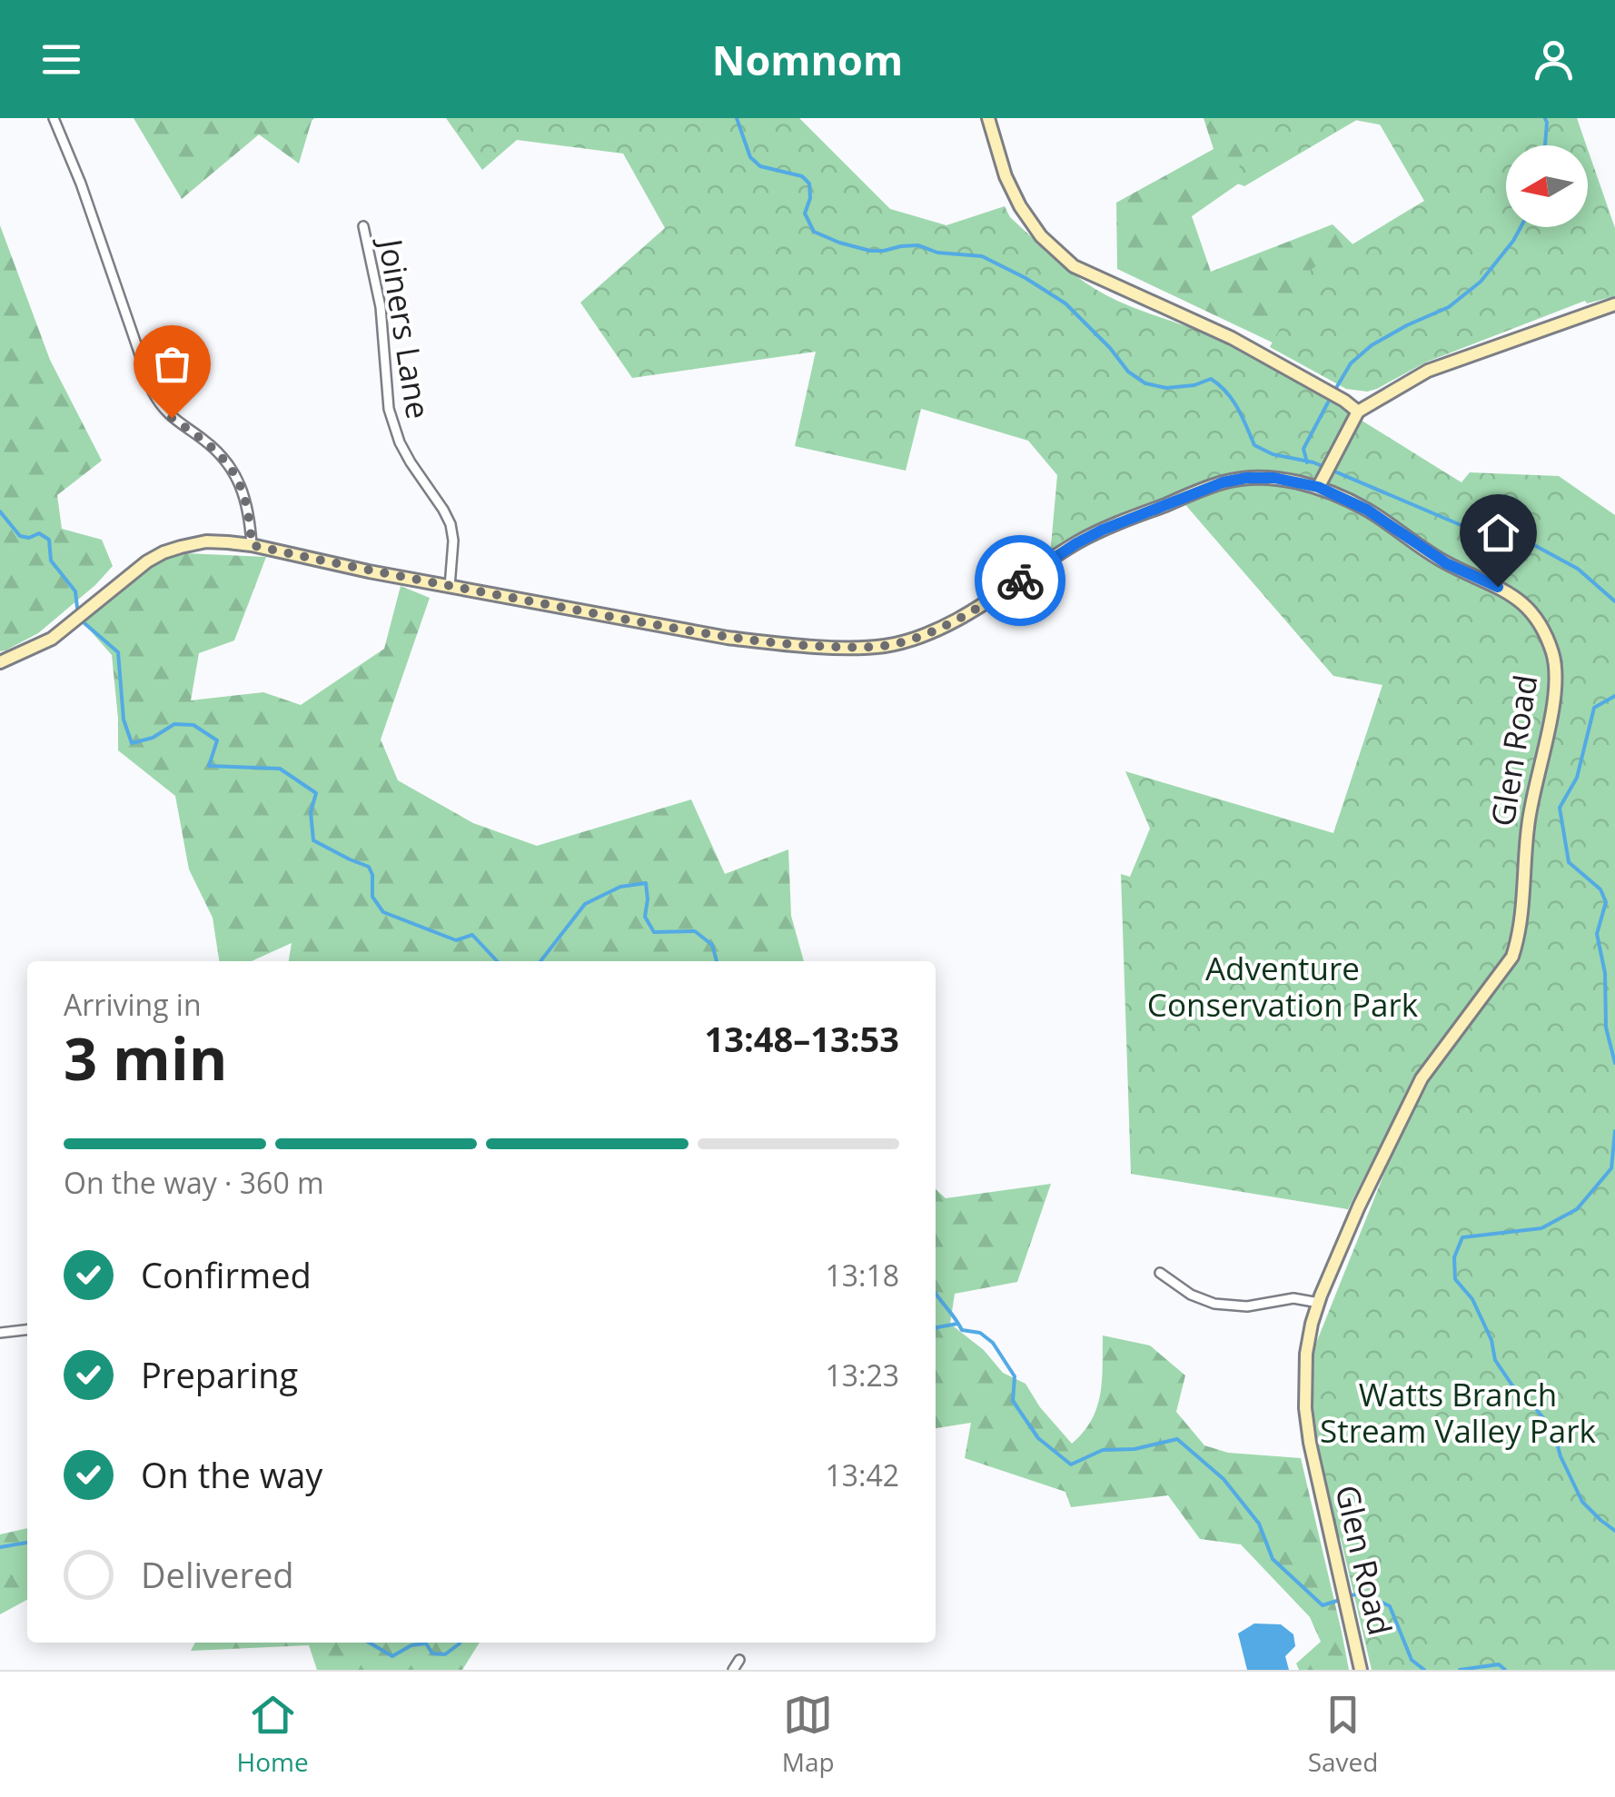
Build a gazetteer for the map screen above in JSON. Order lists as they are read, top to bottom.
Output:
{
  "streets": {
    "main road": ["Glen Road"],
    "street": ["Joiners Lane"]
  },
  "crossings": [
    ["Joiners Lane", "Glen Road"]
  ],
  "parks": ["Adventure Conservation Park", "Watts Branch Stream Valley Park"],
  "north": "left",
  "page": {
    "header": "Nomnom",
    "heading": ["3 min", "Arriving in", "13:48–13:53"],
    "bar": "On the way · 360 m",
    "list": [
      ["Confirmed", "13:18"],
      ["Preparing", "13:23"],
      ["On the way", "13:42"],
      "Delivered"
    ],
    "tabs": ["Home", "Map", "Saved"]
  }
}
